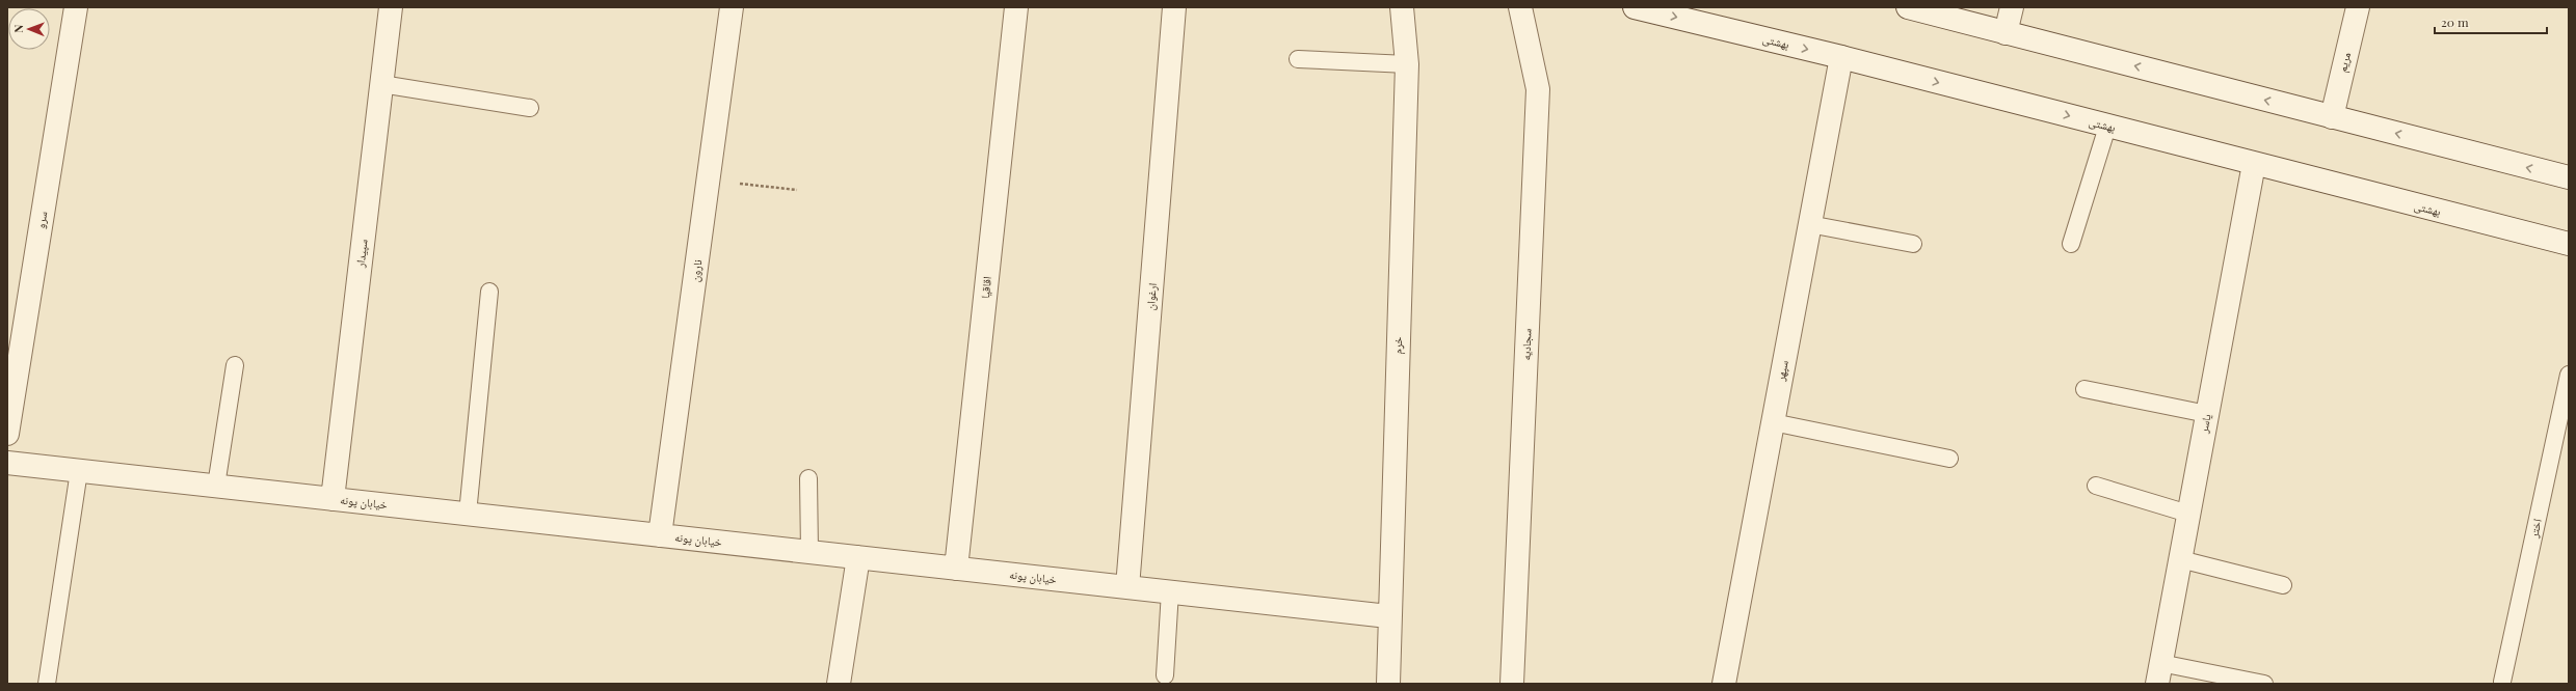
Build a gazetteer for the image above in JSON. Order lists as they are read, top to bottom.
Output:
{
  "streets": {
    "street": [
      "بهشتی",
      "مریم",
      "سرو",
      "سپیدار",
      "نارون",
      "اقاقیا",
      "ارغوان",
      "سجادیه",
      "خرم",
      "سپهر",
      "یاسر",
      "خیابان پونه"
    ],
    "lane": ["اختر"]
  },
  "crossings": [
    ["بهشتی", "سپهر"],
    ["بهشتی", "یاسر"],
    ["سپیدار", "خیابان پونه"],
    ["نارون", "خیابان پونه"],
    ["اقاقیا", "خیابان پونه"],
    ["ارغوان", "خیابان پونه"],
    ["خرم", "خیابان پونه"]
  ],
  "scale_bar": "20 m",
  "north": "left"
}
